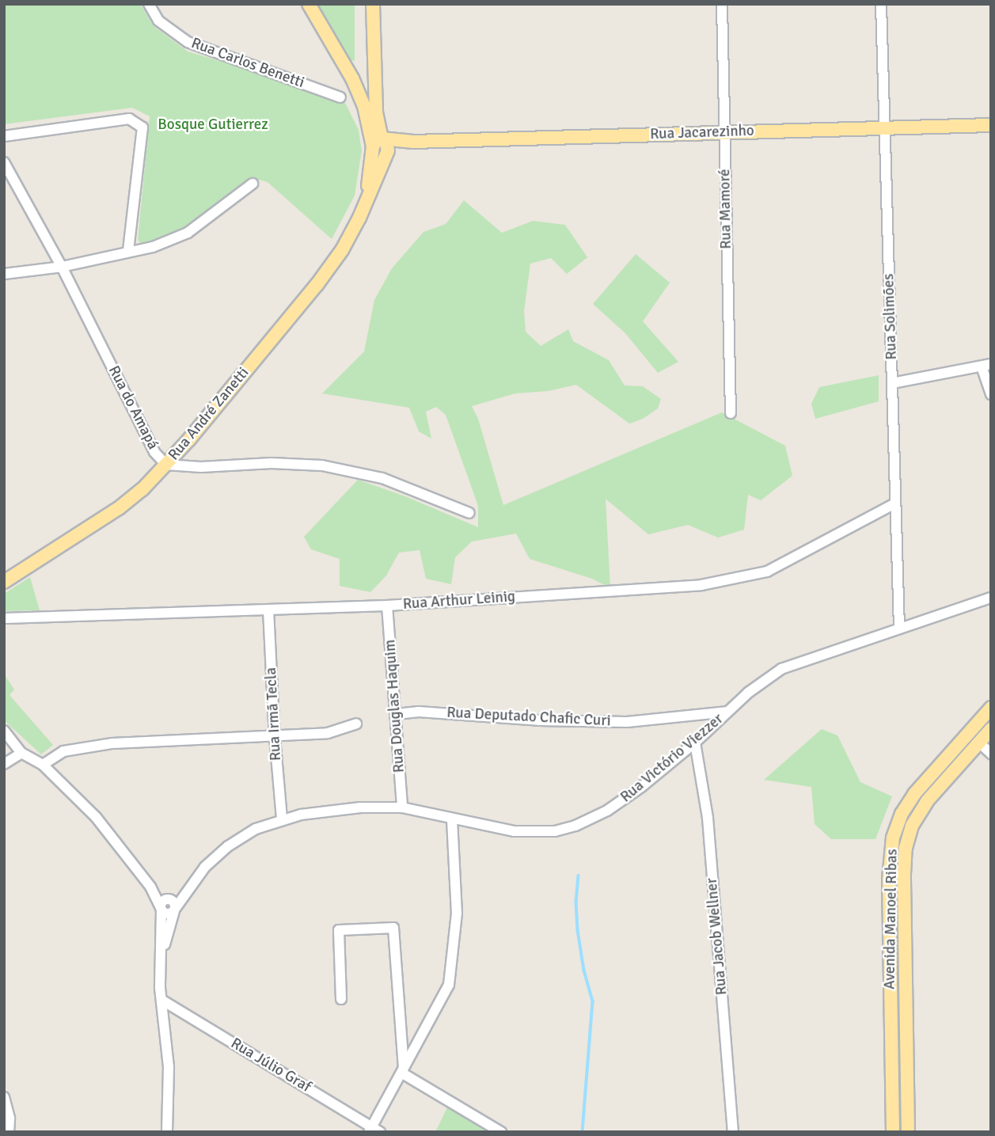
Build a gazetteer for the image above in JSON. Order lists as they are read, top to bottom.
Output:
{
  "streets": {
    "main road": ["Rua Jacarezinho", "Rua André Zanetti", "Avenida Manoel Ribas"],
    "street": [
      "Rua Carlos Benetti",
      "Rua Mamoré",
      "Rua Solimões",
      "Rua do Amapá",
      "Rua Arthur Leinig",
      "Rua Douglas Haquim",
      "Rua Irmã Tecla",
      "Rua Deputado Chafic Curi",
      "Rua Victório Viezzer",
      "Rua Jacob Wellner",
      "Rua Júlio Graf"
    ]
  },
  "crossings": [
    ["Rua Jacarezinho", "Rua Mamoré"],
    ["Rua Jacarezinho", "Rua Solimões"],
    ["Rua Jacarezinho", "Rua André Zanetti"],
    ["Rua Solimões", "Rua Arthur Leinig"],
    ["Rua Solimões", "Rua Victório Viezzer"],
    ["Rua do Amapá", "Rua André Zanetti"],
    ["Rua Arthur Leinig", "Rua Douglas Haquim"],
    ["Rua Arthur Leinig", "Rua Irmã Tecla"],
    ["Rua Douglas Haquim", "Rua Deputado Chafic Curi"],
    ["Rua Douglas Haquim", "Rua Victório Viezzer"],
    ["Rua Irmã Tecla", "Rua Victório Viezzer"],
    ["Rua Deputado Chafic Curi", "Rua Victório Viezzer"],
    ["Rua Victório Viezzer", "Rua Jacob Wellner"],
    ["Rua Victório Viezzer", "Rua Júlio Graf"]
  ],
  "parks": ["Bosque Gutierrez"]
}
